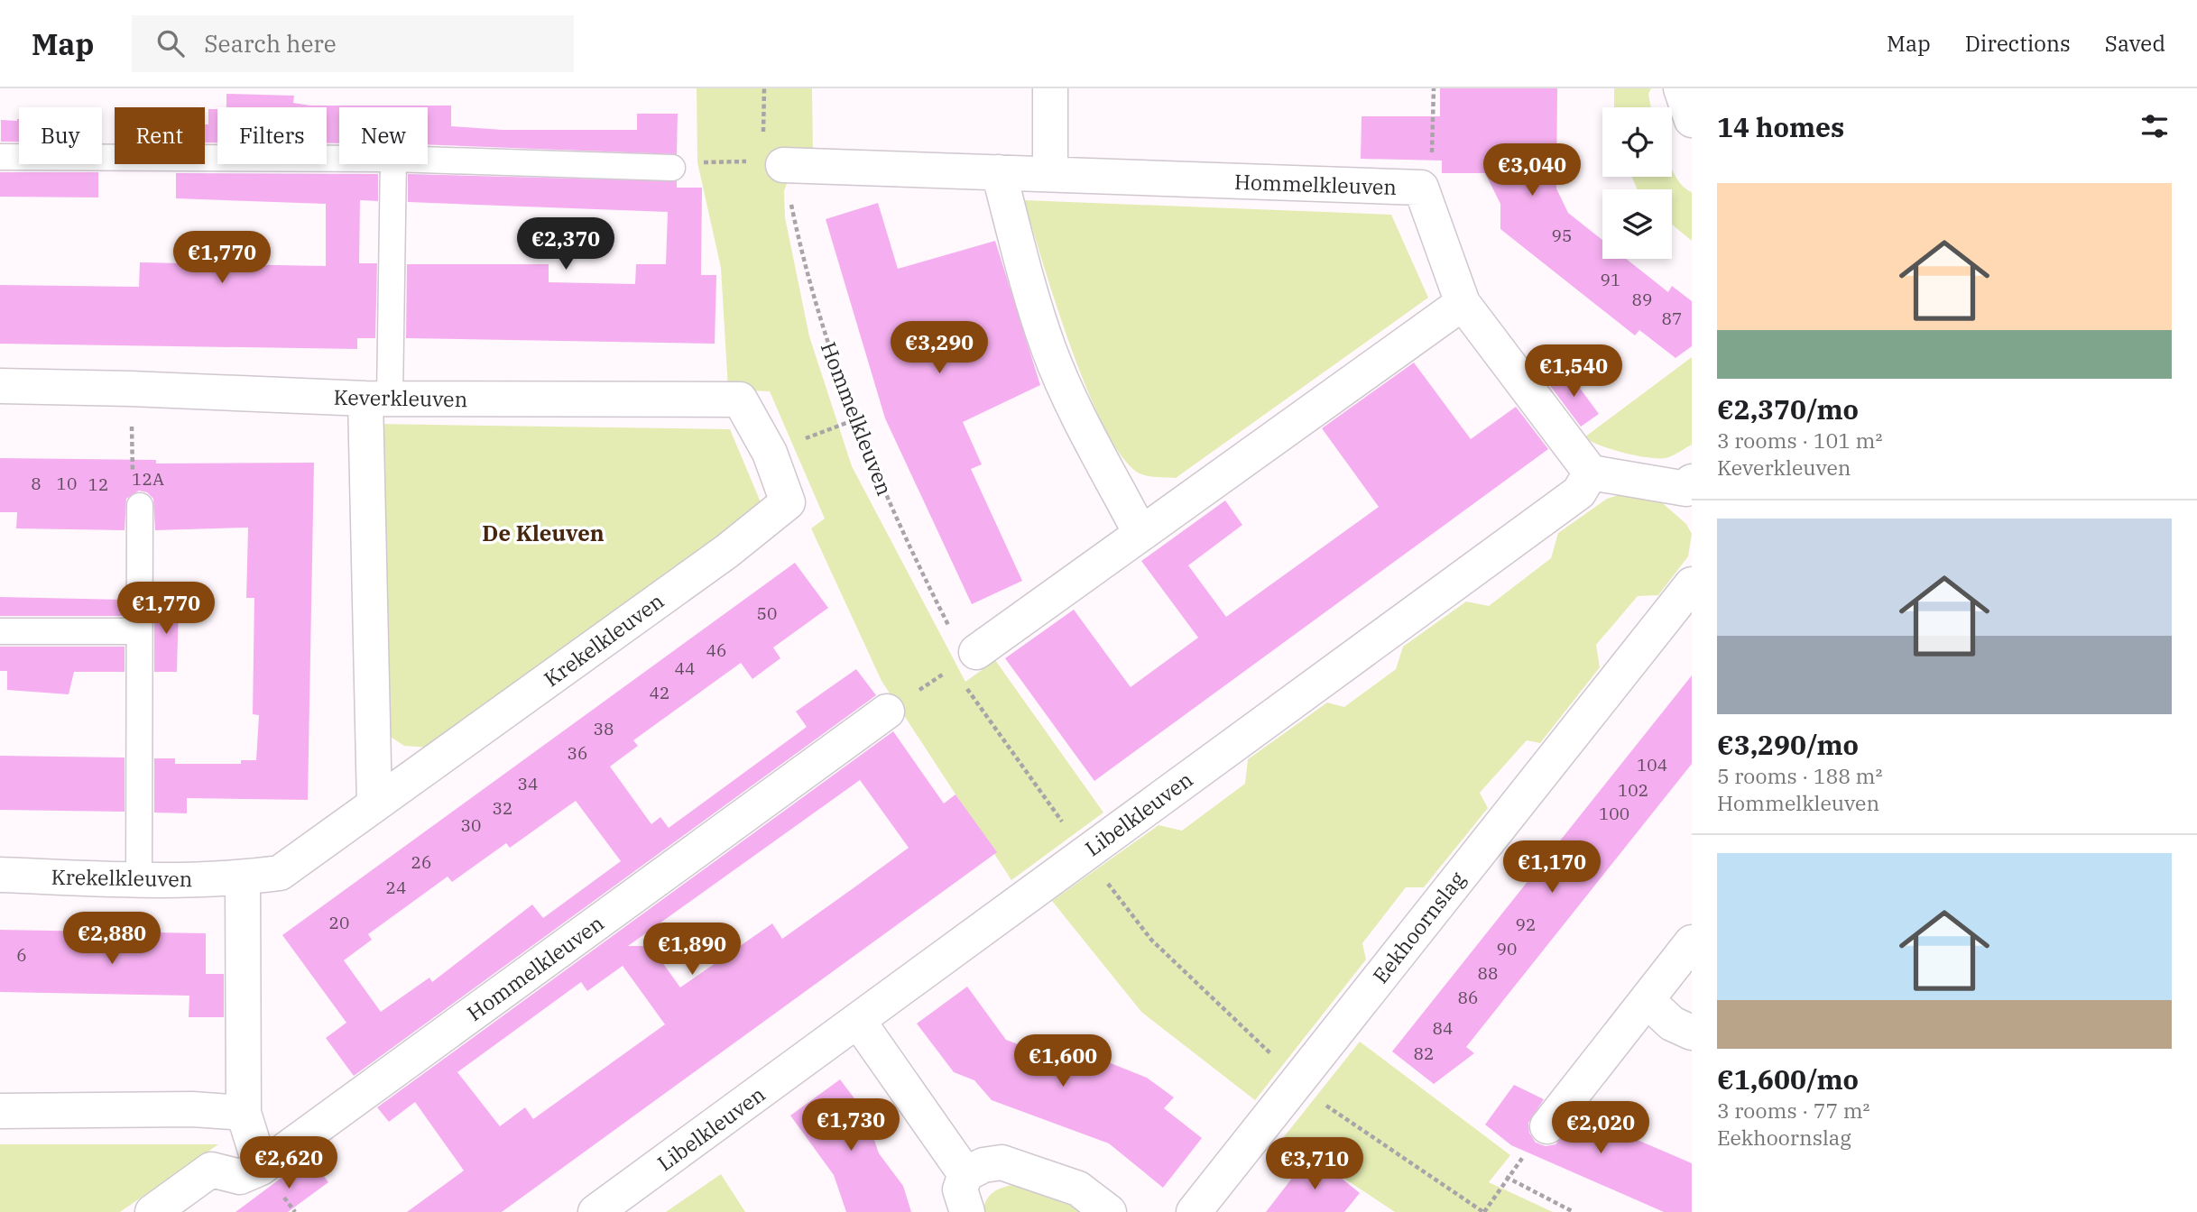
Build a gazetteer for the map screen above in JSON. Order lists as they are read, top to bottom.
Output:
{
  "streets": {
    "street": [
      "Hommelkleuven",
      "Keverkleuven",
      "Krekelkleuven",
      "Libelkleuven",
      "Eekhoornslag"
    ]
  },
  "crossings": [
    ["Hommelkleuven", "Libelkleuven"],
    ["Hommelkleuven", "Eekhoornslag"],
    ["Keverkleuven", "Krekelkleuven"]
  ],
  "districts": ["De Kleuven"],
  "house_numbers": [
    "95",
    "91",
    "89",
    "87",
    "12A",
    "8",
    "10",
    "12",
    "50",
    "46",
    "44",
    "42",
    "38",
    "36",
    "104",
    "34",
    "102",
    "32",
    "100",
    "30",
    "26",
    "24",
    "20",
    "92",
    "90",
    "6",
    "88",
    "86",
    "84",
    "82"
  ],
  "page": {
    "header": "Map",
    "search": "Search here",
    "nav": ["Map", "Directions", "Saved"],
    "heading": "14 homes",
    "chip": [
      "Buy",
      "Rent",
      "Filters",
      "New"
    ],
    "price": [
      "€3,040",
      "€2,370",
      "€1,770",
      "€3,290",
      "€1,540",
      "€1,770",
      "€1,170",
      "€2,880",
      "€1,890",
      "€1,600",
      "€1,730",
      "€2,020",
      "€2,620",
      "€3,710"
    ],
    "list": [
      {
        "name": "€2,370/mo",
        "note": "3 rooms · 101 m² · Keverkleuven"
      },
      {
        "name": "€3,290/mo",
        "note": "5 rooms · 188 m² · Hommelkleuven"
      },
      {
        "name": "€1,600/mo",
        "note": "3 rooms · 77 m² · Eekhoornslag"
      }
    ]
  }
}
